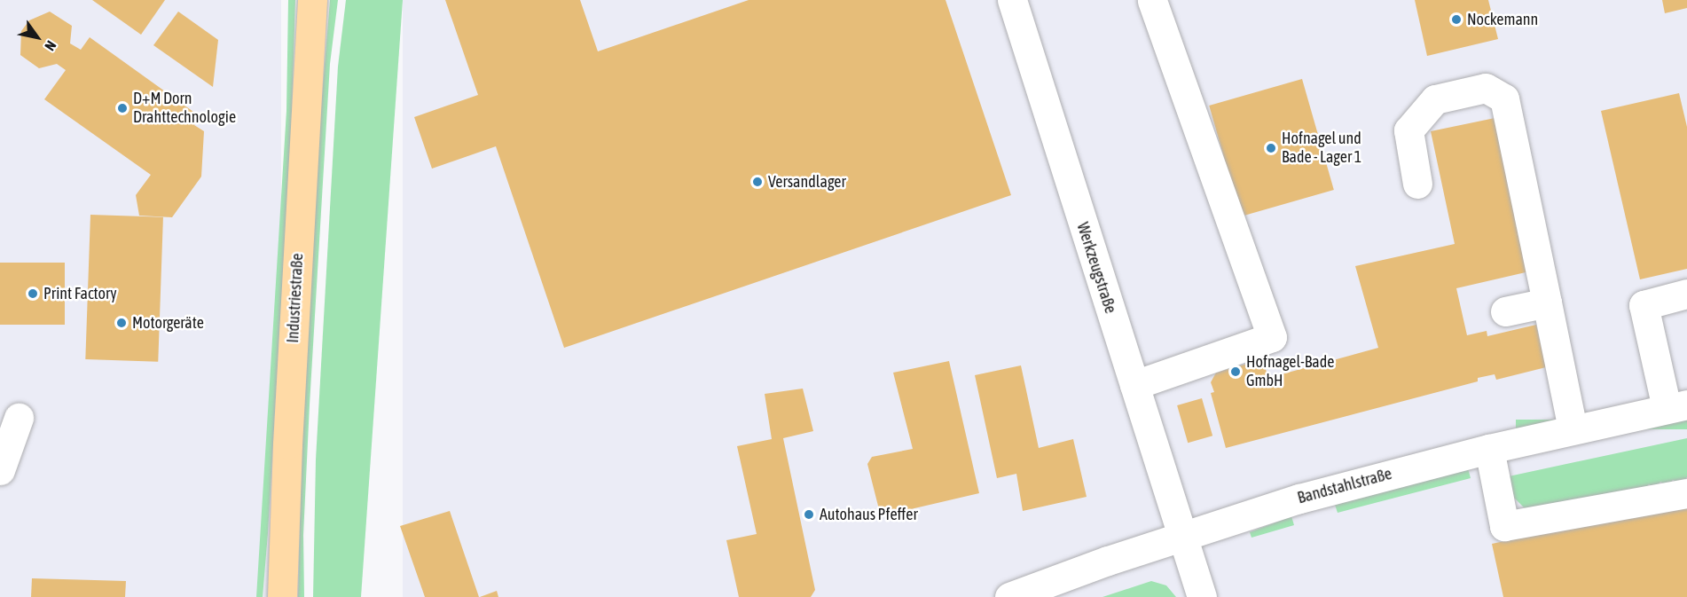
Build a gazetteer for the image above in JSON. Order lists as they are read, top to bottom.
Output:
{
  "streets": {
    "main road": ["Industriestraße"],
    "street": ["Werkzeugstraße", "Bandstahlstraße"]
  },
  "crossings": [
    ["Werkzeugstraße", "Bandstahlstraße"]
  ],
  "places": [
    "Nockemann",
    "D+M Dorn Drahttechnologie",
    "Hofnagel und Bade - Lager 1",
    "Versandlager",
    "Print Factory",
    "Motorgeräte",
    "Hofnagel-Bade GmbH",
    "Autohaus Pfeffer"
  ],
  "north": "bottom right"
}
